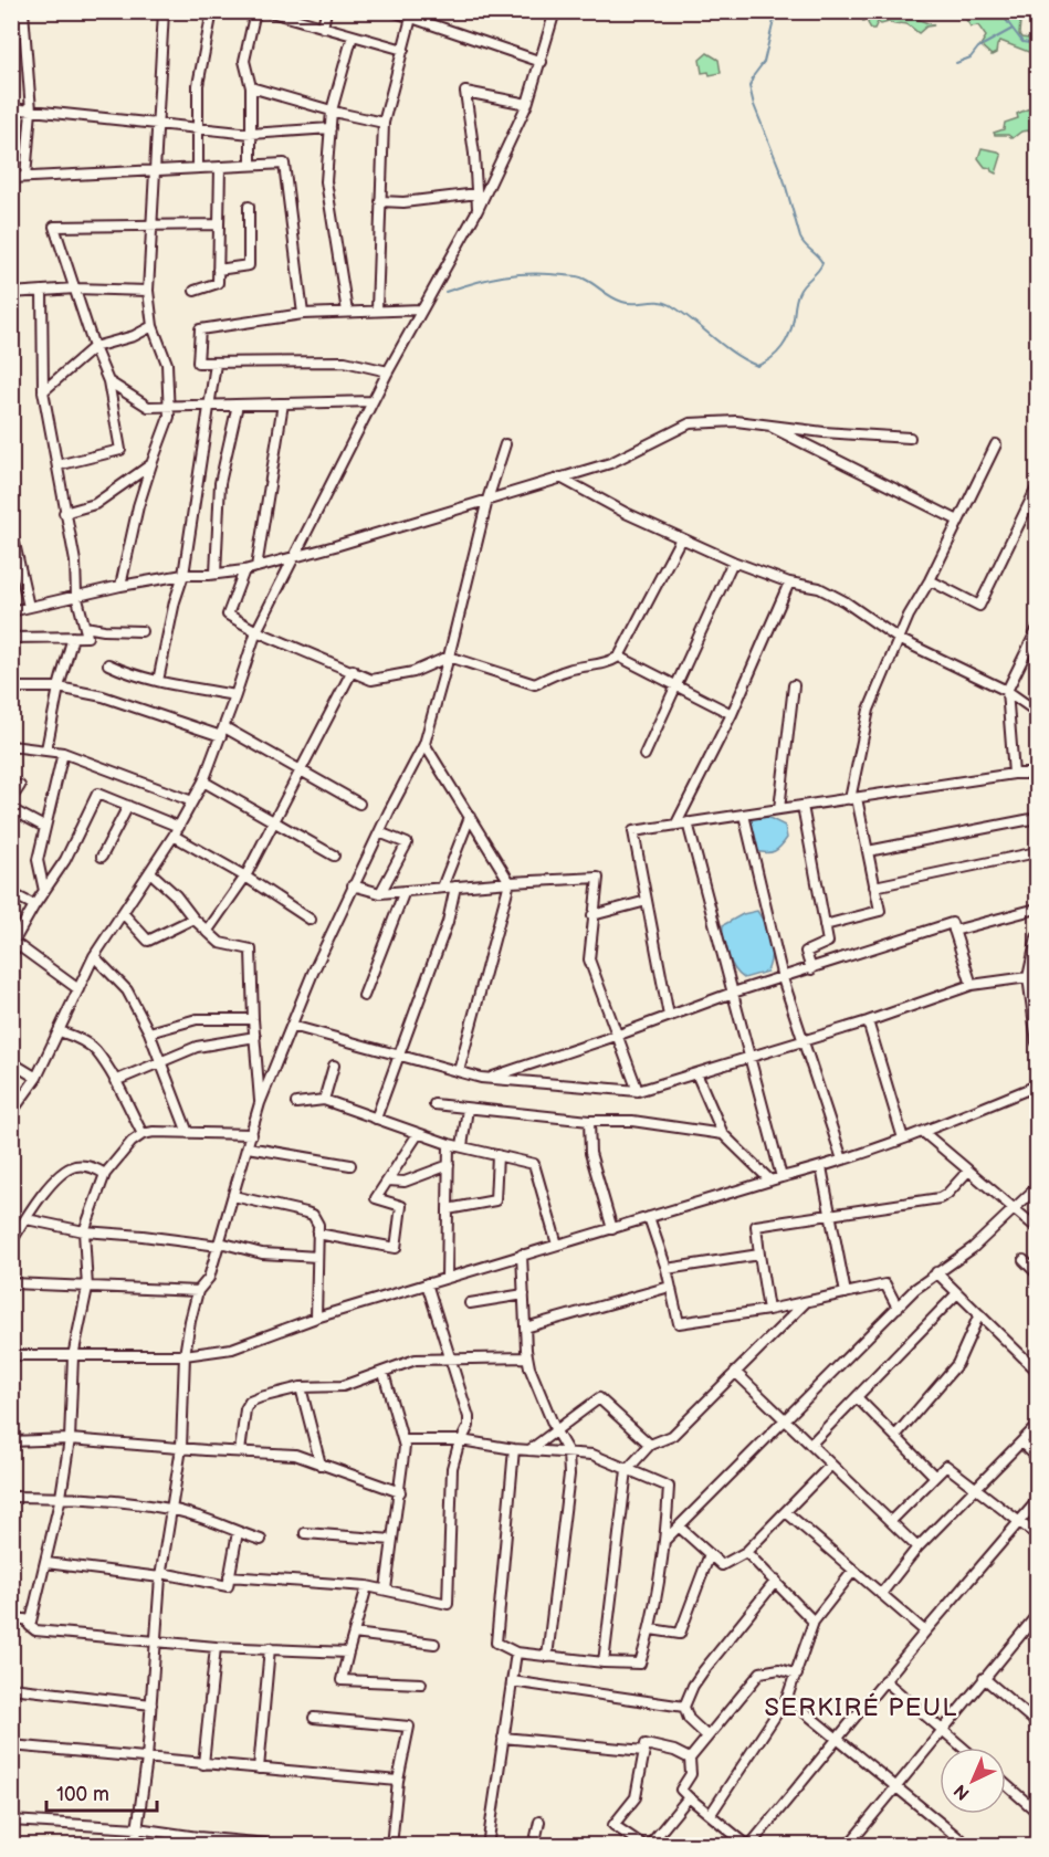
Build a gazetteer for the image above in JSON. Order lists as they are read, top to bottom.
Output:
{
  "districts": ["SERKIRÉ PEUL"],
  "scale_bar": "100 m",
  "north": "bottom left"
}
